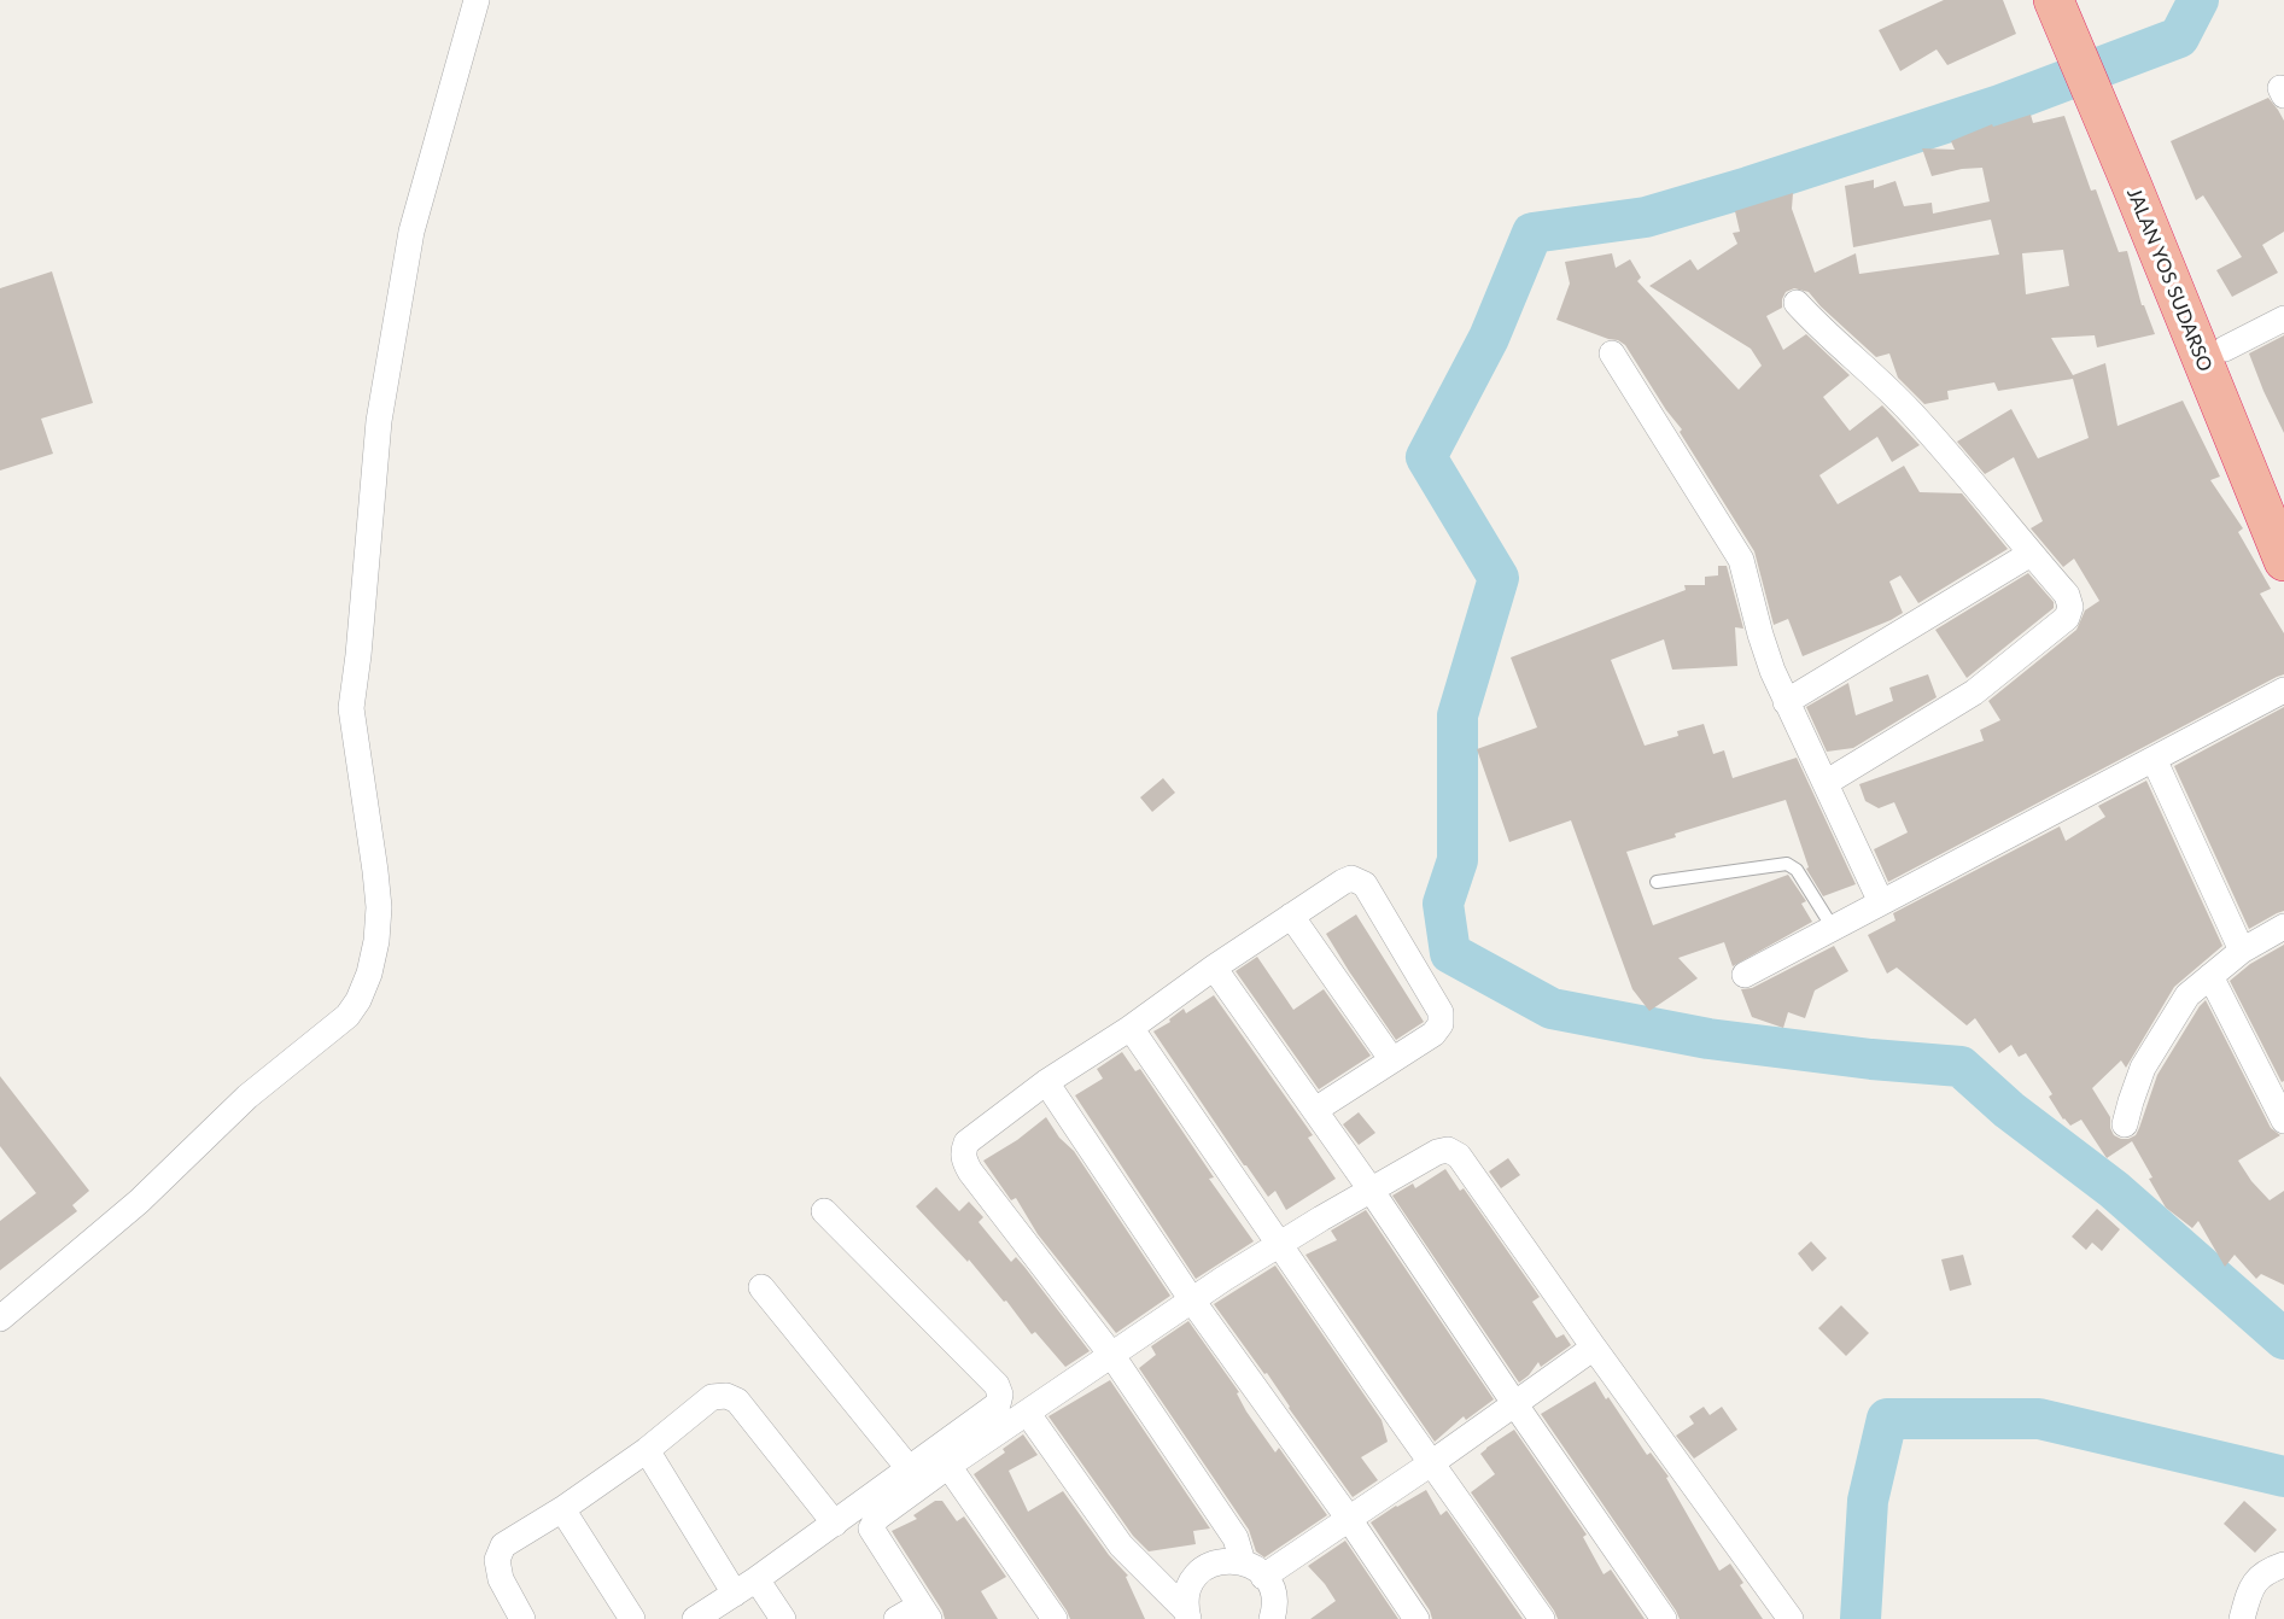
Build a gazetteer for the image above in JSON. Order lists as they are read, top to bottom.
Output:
{
  "streets": {
    "highway": ["JALAN YOS SUDARSO"]
  }
}
